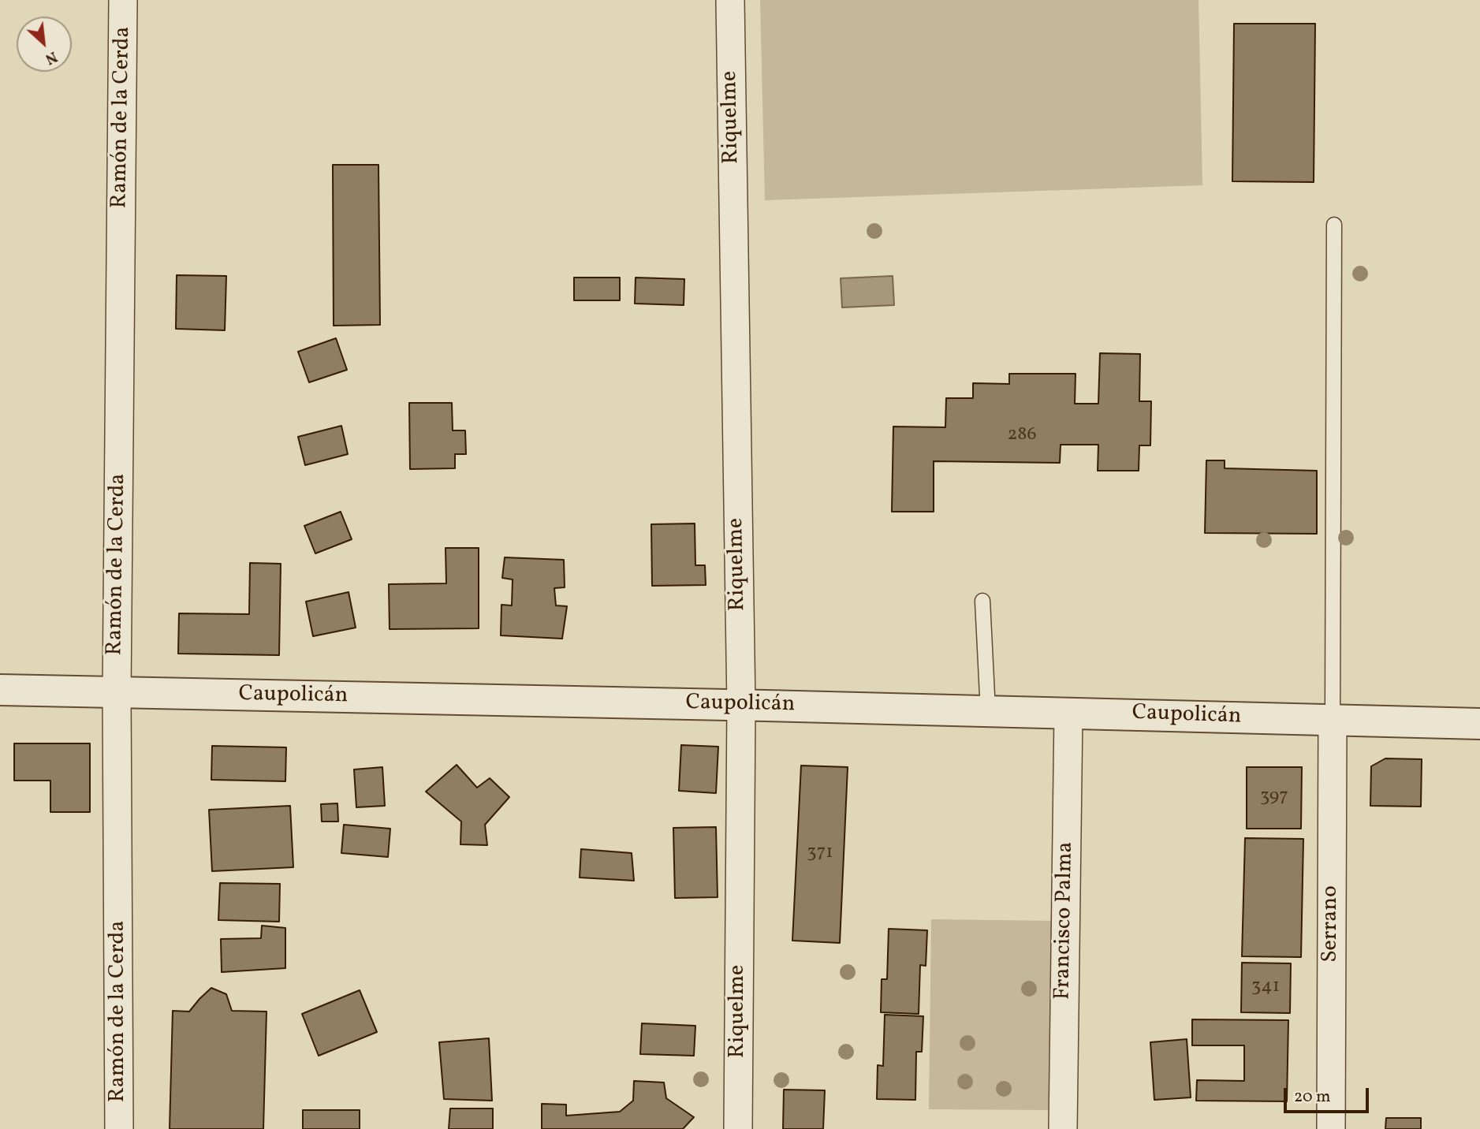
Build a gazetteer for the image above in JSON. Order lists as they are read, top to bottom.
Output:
{
  "streets": {
    "street": [
      "Ramón de la Cerda",
      "Riquelme",
      "Caupolicán",
      "Francisco Palma",
      "Serrano"
    ]
  },
  "crossings": [
    ["Ramón de la Cerda", "Caupolicán"],
    ["Riquelme", "Caupolicán"],
    ["Caupolicán", "Francisco Palma"],
    ["Caupolicán", "Serrano"]
  ],
  "house_numbers": [
    "286",
    "397",
    "371",
    "341"
  ],
  "scale_bar": "20 m",
  "north": "bottom right"
}
